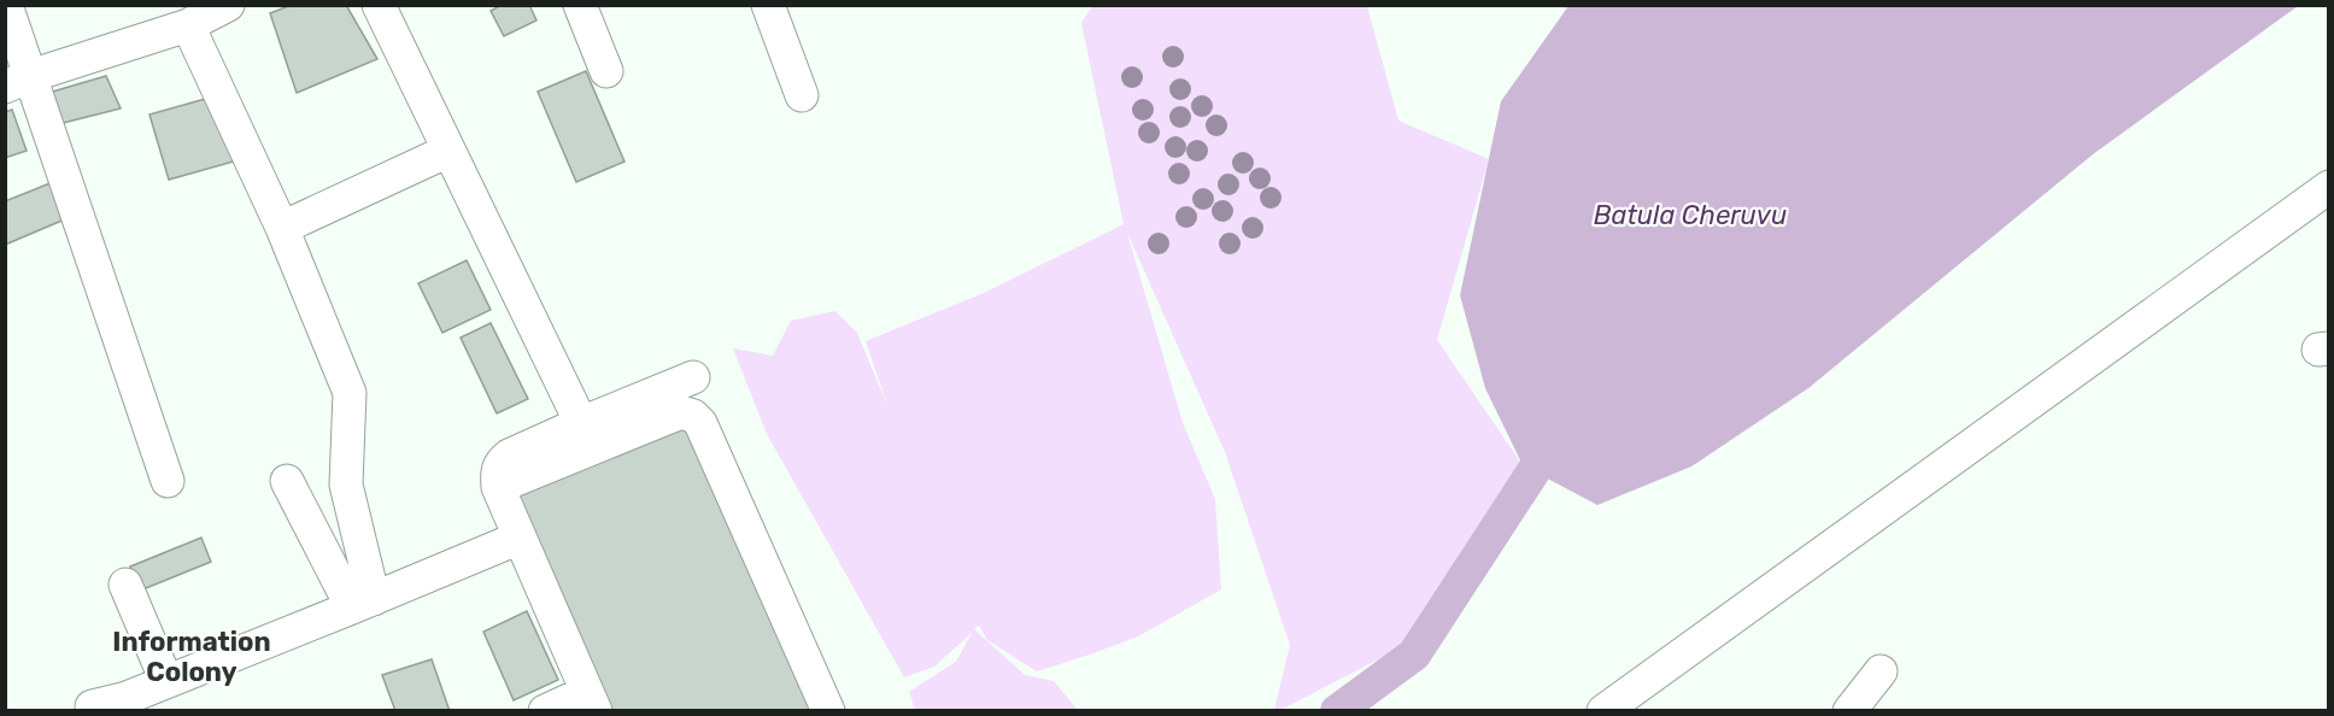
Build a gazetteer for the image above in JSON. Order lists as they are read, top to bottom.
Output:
{
  "districts": ["Information Colony"],
  "water": ["Batula Cheruvu"]
}
